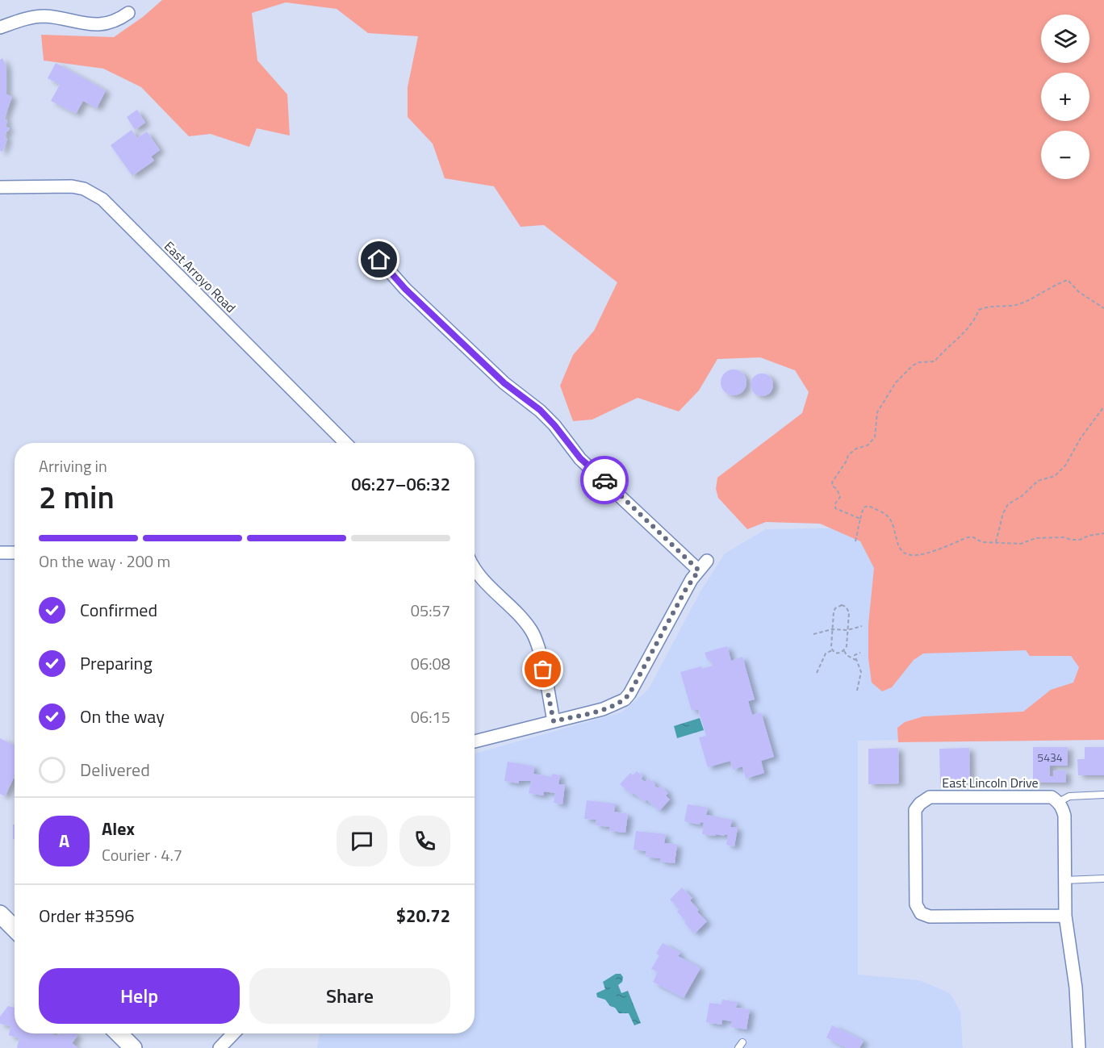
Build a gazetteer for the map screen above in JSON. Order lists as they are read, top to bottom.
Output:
{
  "streets": {
    "street": ["East Arroyo Road", "East Lincoln Drive"]
  },
  "house_numbers": ["5434"],
  "page": {
    "map_buttons": ["+", "−"],
    "heading": ["2 min", "Arriving in", "06:27–06:32"],
    "panel": [
      "Alex",
      "Courier · 4.7",
      "Order #3596",
      "$20.72"
    ],
    "bar": "On the way · 200 m",
    "list": [
      ["Confirmed", "05:57"],
      ["Preparing", "06:08"],
      ["On the way", "06:15"],
      "Delivered"
    ],
    "round": "A",
    "buttons": ["Help", "Share"]
  }
}
